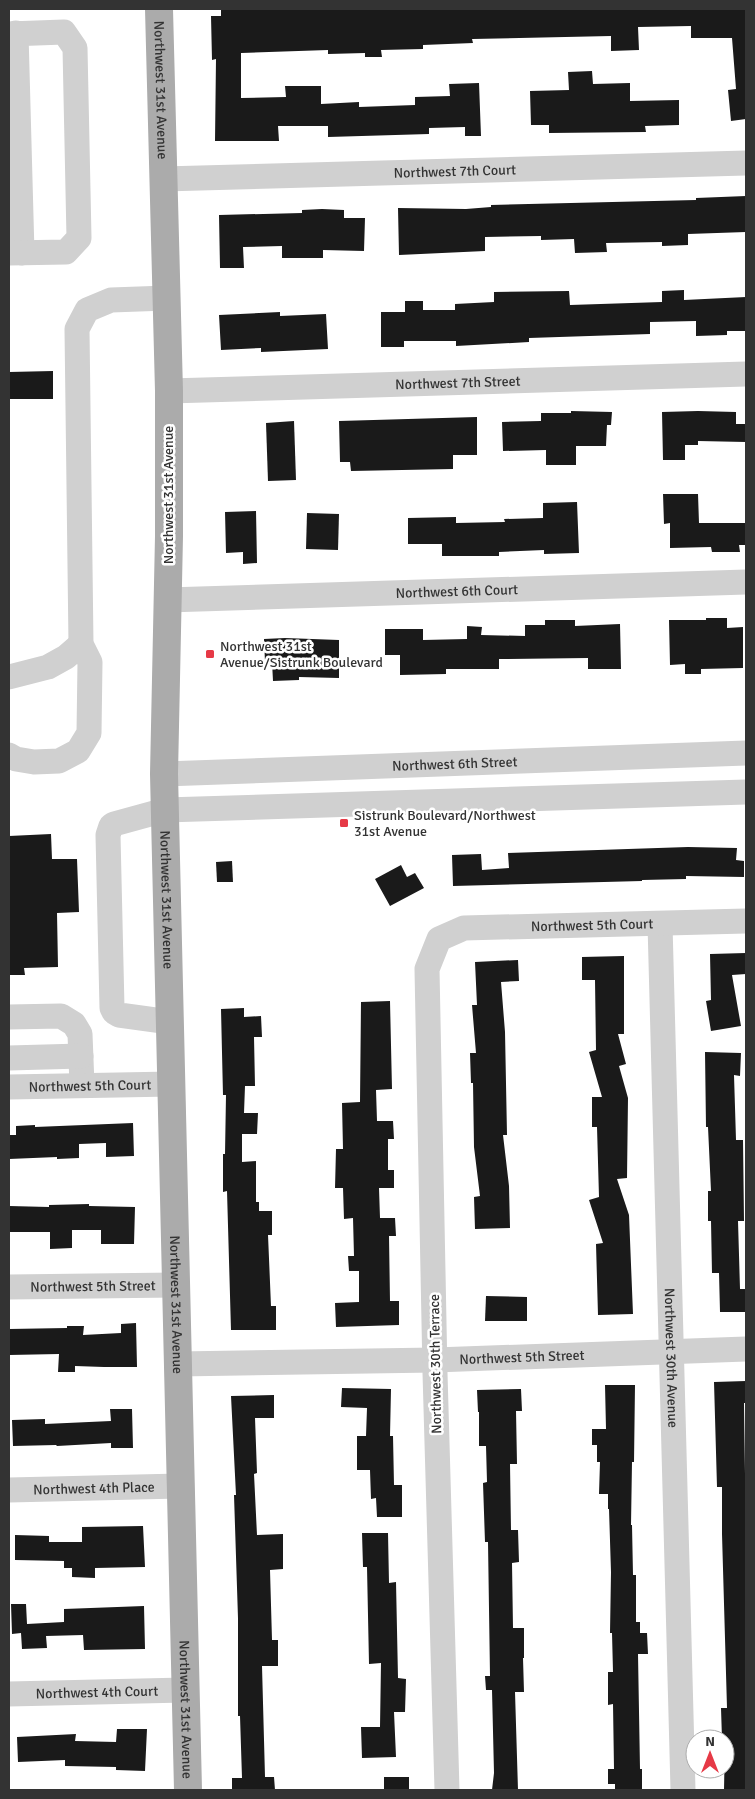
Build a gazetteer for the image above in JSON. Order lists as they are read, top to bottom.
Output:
{
  "streets": {
    "main road": ["Northwest 31st Avenue"],
    "street": [
      "Northwest 7th Court",
      "Northwest 7th Street",
      "Northwest 6th Court",
      "Northwest 6th Street",
      "Northwest 5th Court",
      "Northwest 5th Street",
      "Northwest 30th Avenue",
      "Northwest 30th Terrace",
      "Northwest 4th Place",
      "Northwest 4th Court"
    ]
  },
  "crossings": [
    ["Northwest 31st Avenue", "Northwest 7th Court"],
    ["Northwest 31st Avenue", "Northwest 7th Street"],
    ["Northwest 31st Avenue", "Northwest 6th Court"],
    ["Northwest 31st Avenue", "Northwest 6th Street"],
    ["Northwest 31st Avenue", "Northwest 5th Court"],
    ["Northwest 31st Avenue", "Northwest 5th Street"],
    ["Northwest 31st Avenue", "Northwest 4th Place"],
    ["Northwest 31st Avenue", "Northwest 4th Court"],
    ["Northwest 5th Court", "Northwest 30th Avenue"],
    ["Northwest 5th Court", "Northwest 30th Terrace"],
    ["Northwest 5th Street", "Northwest 30th Avenue"],
    ["Northwest 5th Street", "Northwest 30th Terrace"]
  ],
  "places": {
    "transit": ["Northwest 31st Avenue/Sistrunk Boulevard", "Sistrunk Boulevard/Northwest 31st Avenue"]
  },
  "north": "top"
}
